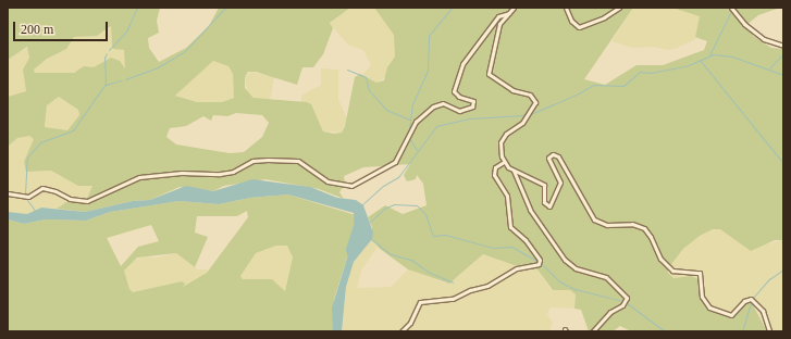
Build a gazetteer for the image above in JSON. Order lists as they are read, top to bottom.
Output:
{
  "scale_bar": "200 m"
}
